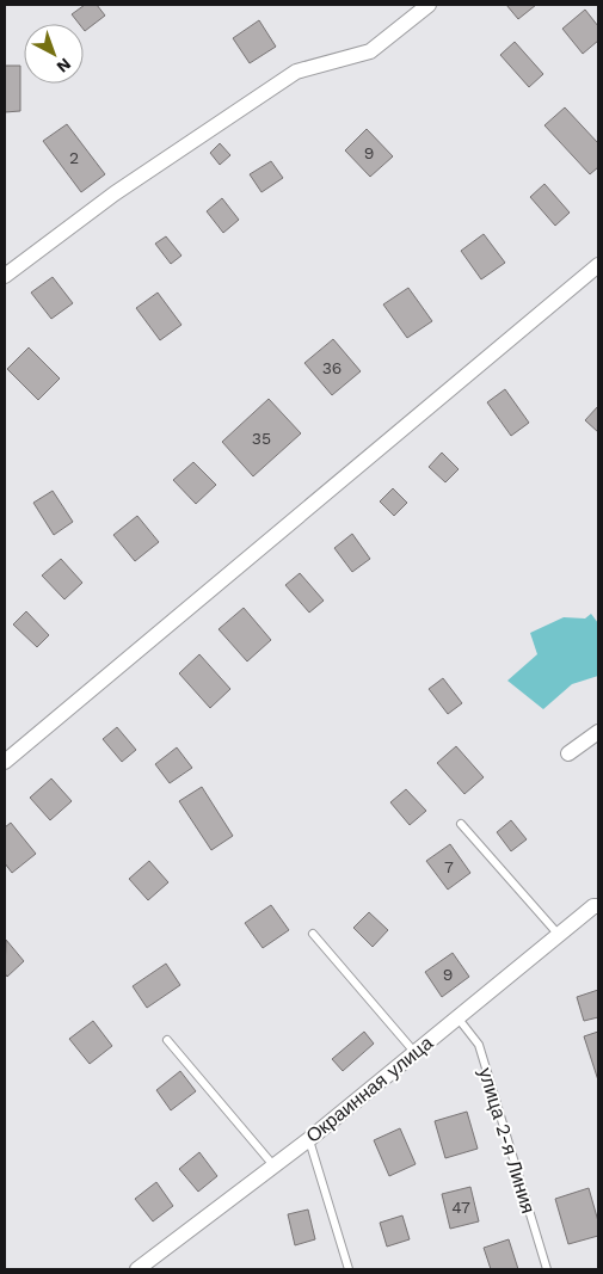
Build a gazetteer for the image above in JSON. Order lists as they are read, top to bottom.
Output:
{
  "streets": {
    "street": ["Окраинная улица"],
    "lane": ["улица 2-я Линия"]
  },
  "crossings": [
    ["Окраинная улица", "улица 2-я Линия"]
  ],
  "house_numbers": [
    "9",
    "2",
    "36",
    "35",
    "7",
    "9",
    "47"
  ],
  "north": "bottom right"
}
